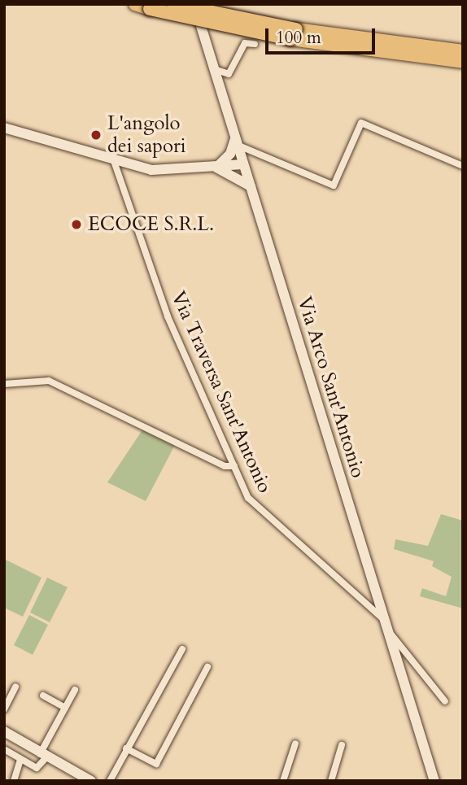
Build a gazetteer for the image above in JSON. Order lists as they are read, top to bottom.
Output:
{
  "streets": {
    "street": ["Via Arco Sant'Antonio", "Via Traversa Sant'Antonio"]
  },
  "crossings": [
    ["Via Arco Sant'Antonio", "Via Traversa Sant'Antonio"]
  ],
  "places": ["L'angolo dei sapori", "ECOCE S.R.L."],
  "scale_bar": "100 m"
}
